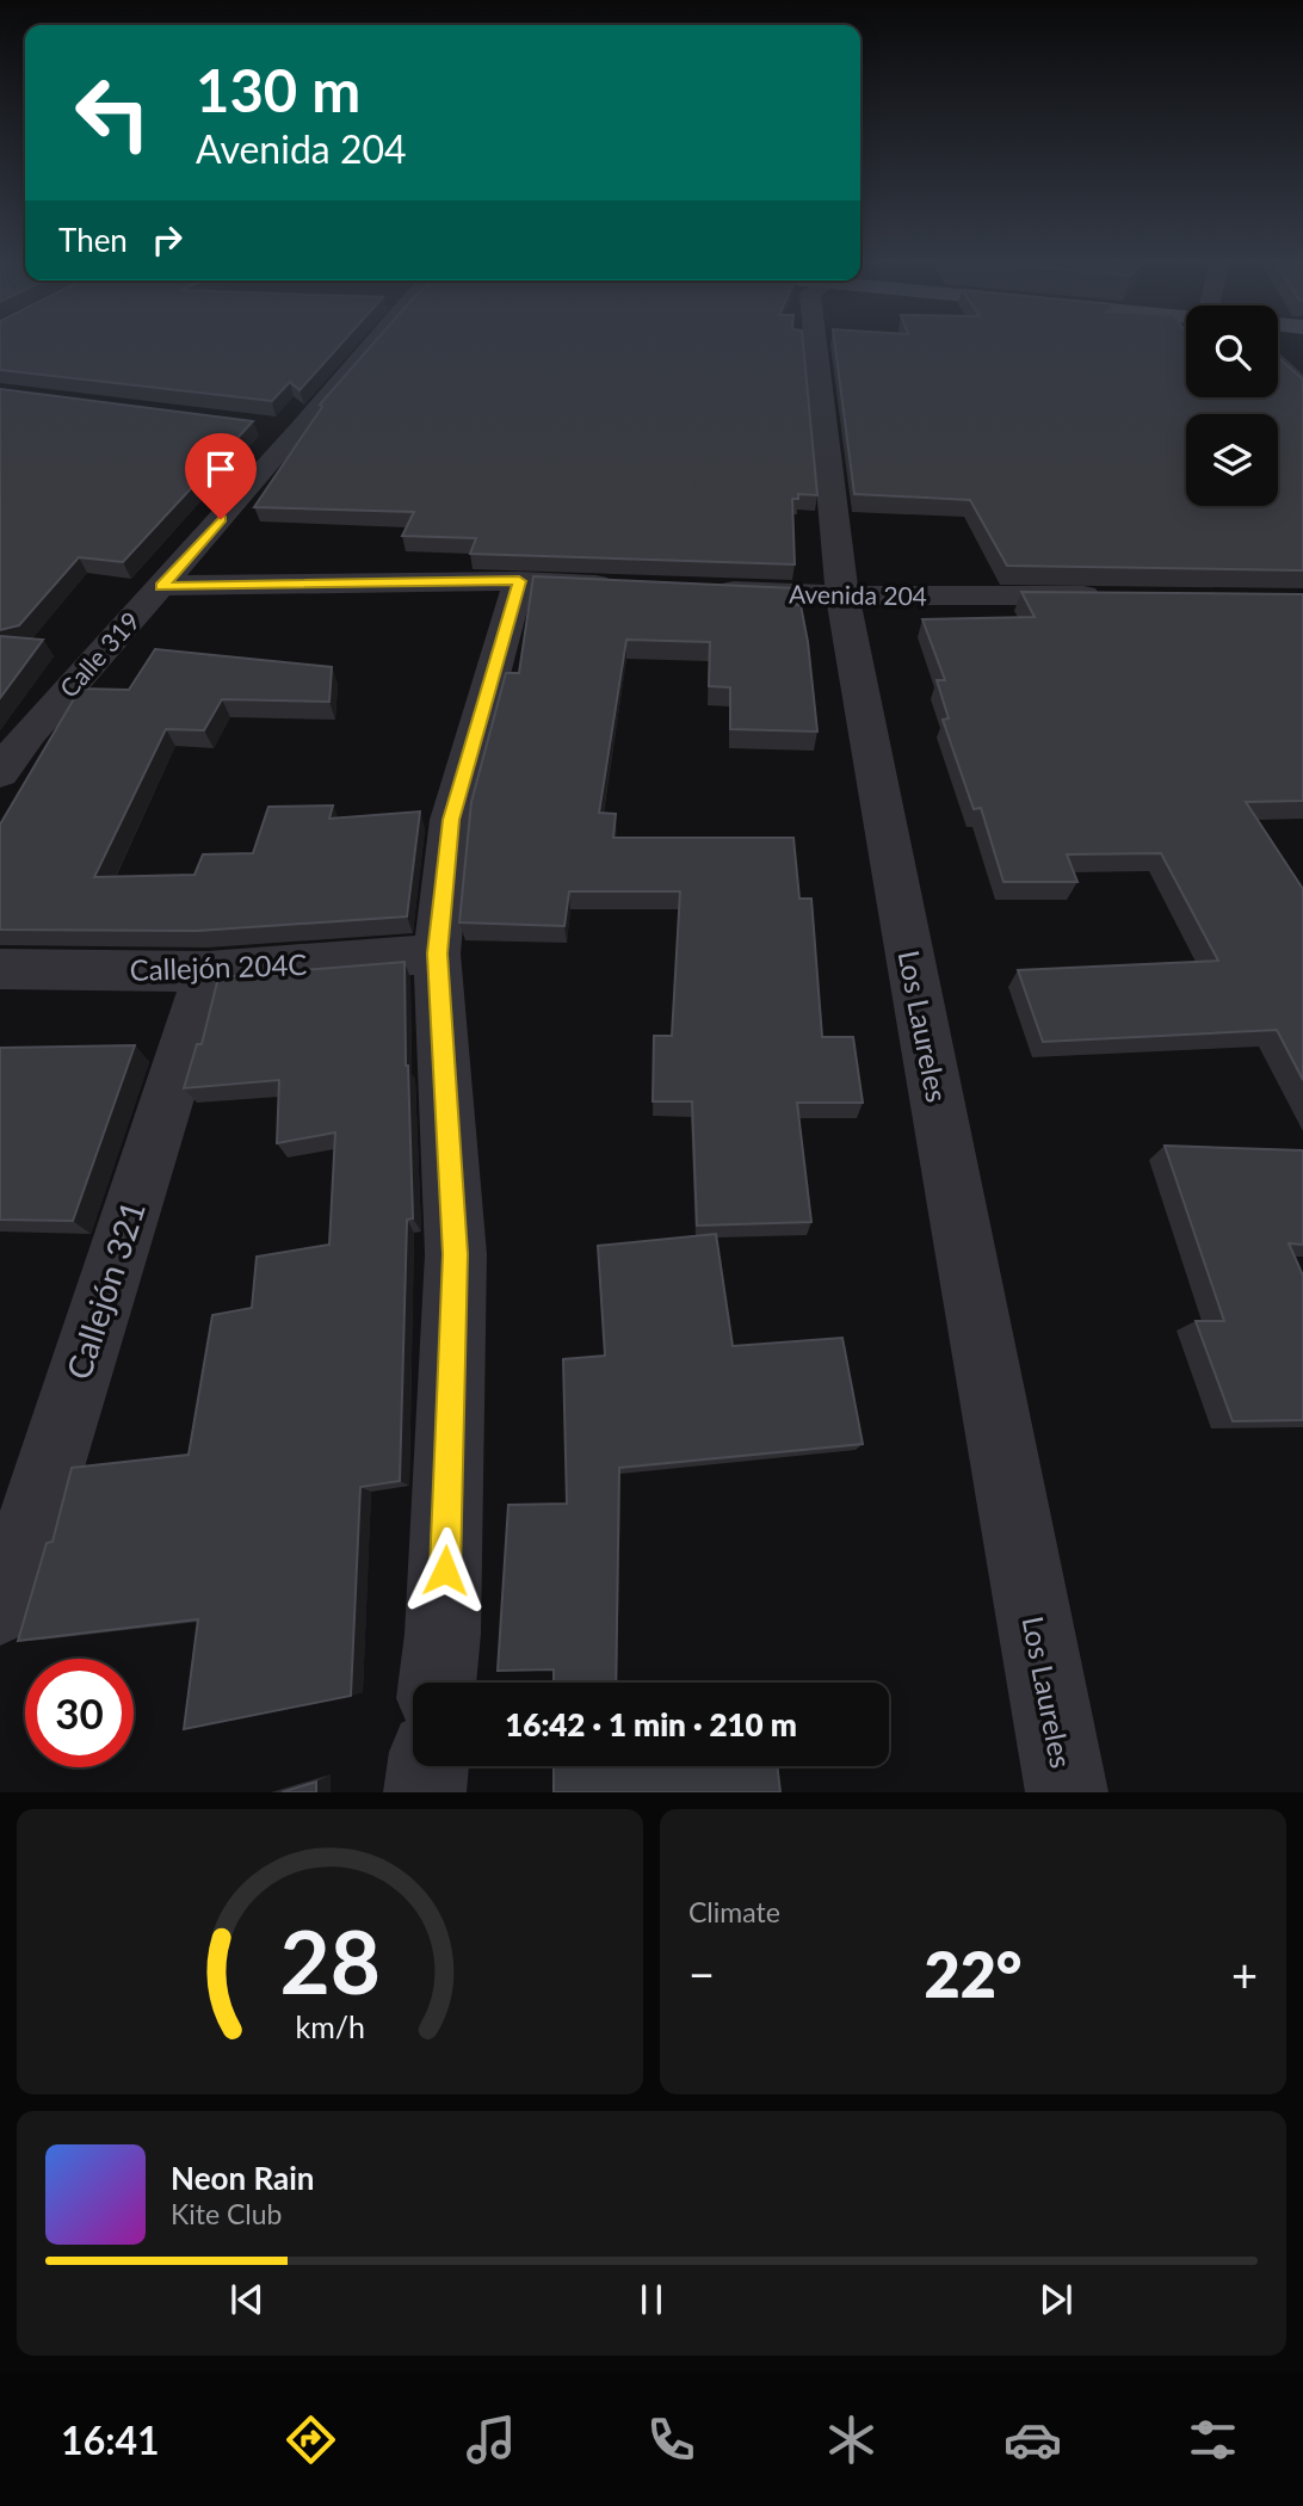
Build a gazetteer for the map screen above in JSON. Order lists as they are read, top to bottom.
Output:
{
  "streets": {
    "street": [
      "Avenida 204",
      "Calle 319",
      "Callejón 204C",
      "Los Laureles",
      "Callejón 321"
    ]
  },
  "crossings": [
    ["Avenida 204", "Los Laureles"],
    ["Callejón 204C", "Callejón 321"]
  ],
  "page": {
    "turn": ["130 m", "Avenida 204"],
    "then": "Then",
    "limit": "30",
    "trip": "16:42 · 1 min · 210 m",
    "tile": "Climate",
    "heat": ["−", "22°", "+"],
    "song": ["Neon Rain", "Kite Club"],
    "tabs": "16:41",
    "gauge": ["28", "km/h"]
  }
}
